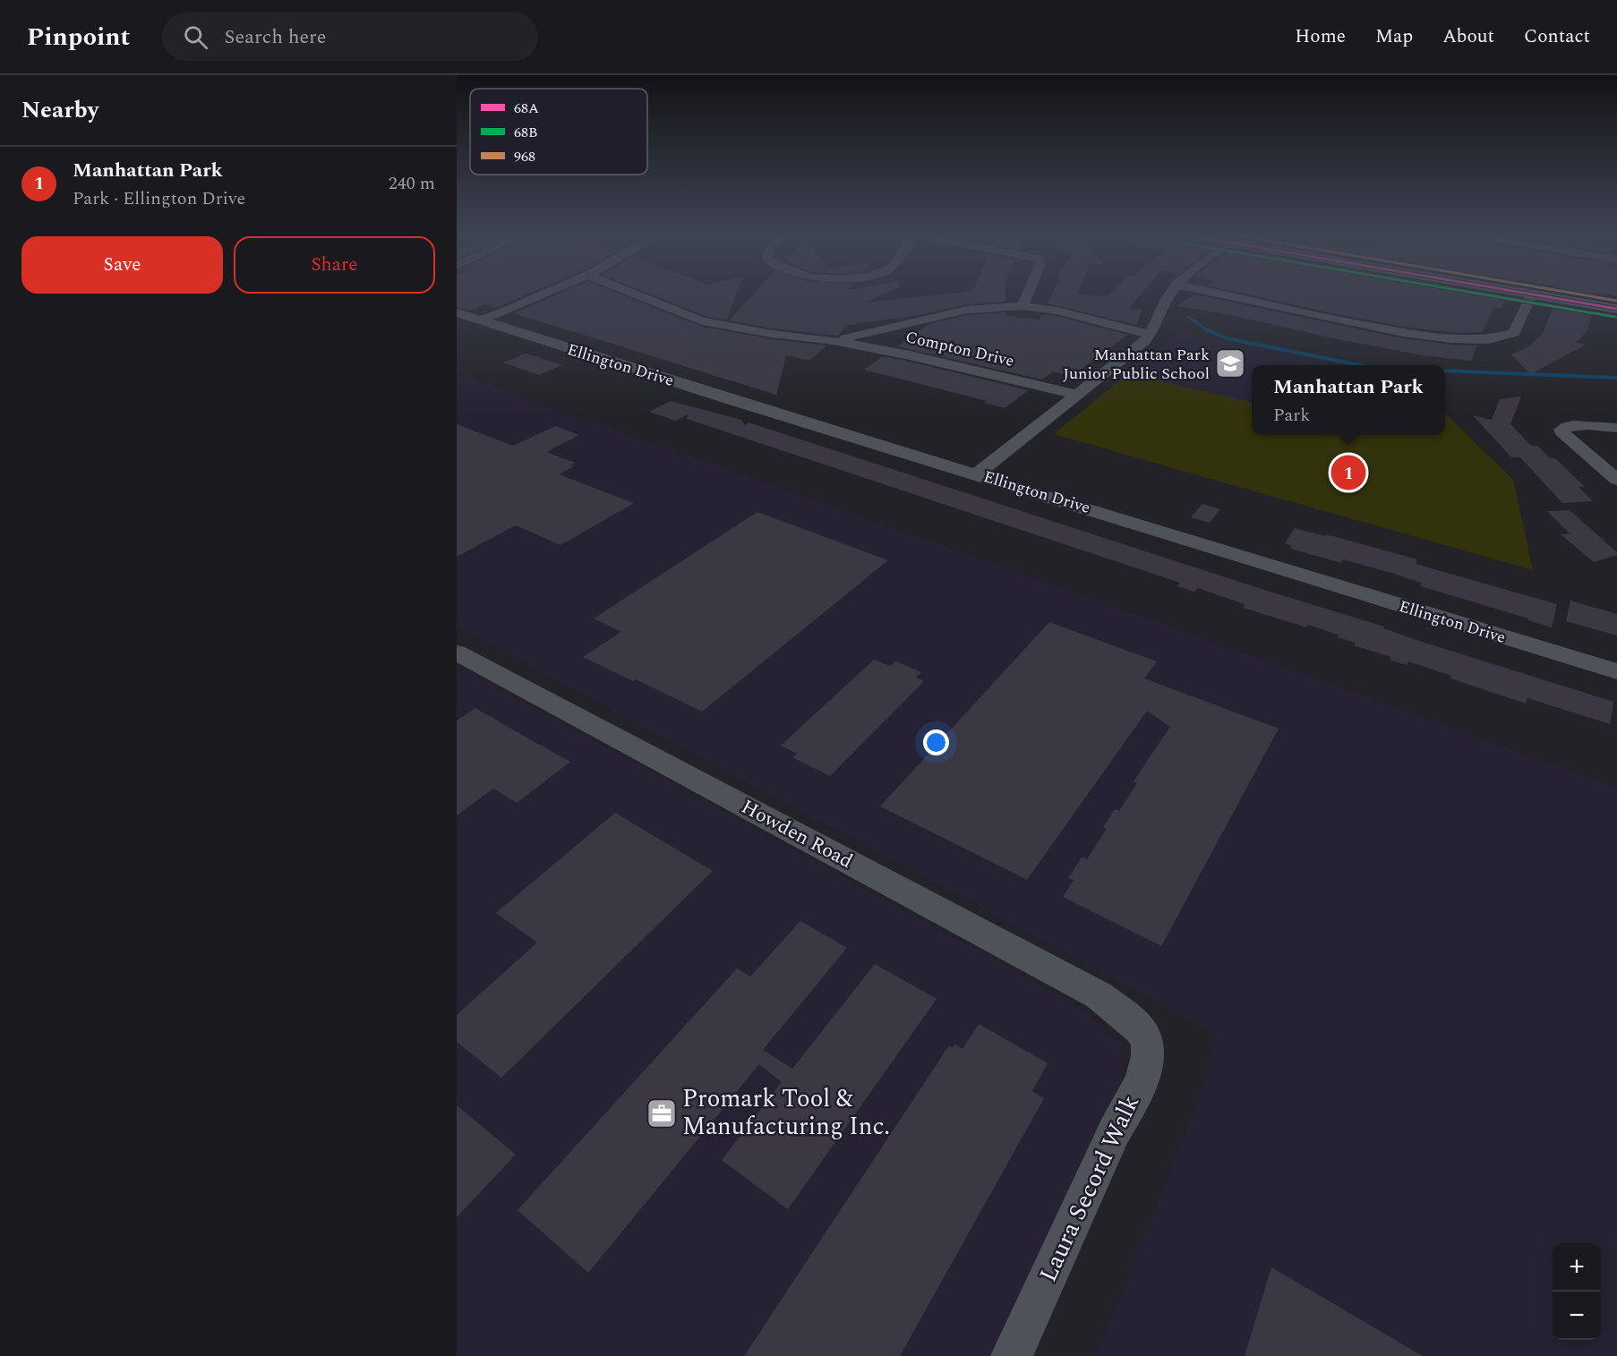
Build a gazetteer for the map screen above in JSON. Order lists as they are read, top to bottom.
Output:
{
  "streets": {
    "street": [
      "Compton Drive",
      "Ellington Drive",
      "Howden Road",
      "Laura Secord Walk"
    ]
  },
  "crossings": [
    ["Howden Road", "Laura Secord Walk"]
  ],
  "places": {
    "school or university": ["Manhattan Park Junior Public School"],
    "office": ["Promark Tool & Manufacturing Inc."]
  },
  "lines": ["transit line 68A", "transit line 68B", "transit line 968"],
  "legend": ["68A", "68B", "968"],
  "page": {
    "header": "Pinpoint",
    "search": "Search here",
    "nav": [
      "Home",
      "Map",
      "About",
      "Contact"
    ],
    "heading": "Nearby",
    "list": [
      {
        "mark": "1",
        "name": "Manhattan Park",
        "note": "Park · Ellington Drive",
        "value": "240 m"
      }
    ],
    "buttons": ["Save", "Share"],
    "popup": ["Manhattan Park", "Park"],
    "pins": "1",
    "map_buttons": ["+", "−"]
  }
}
